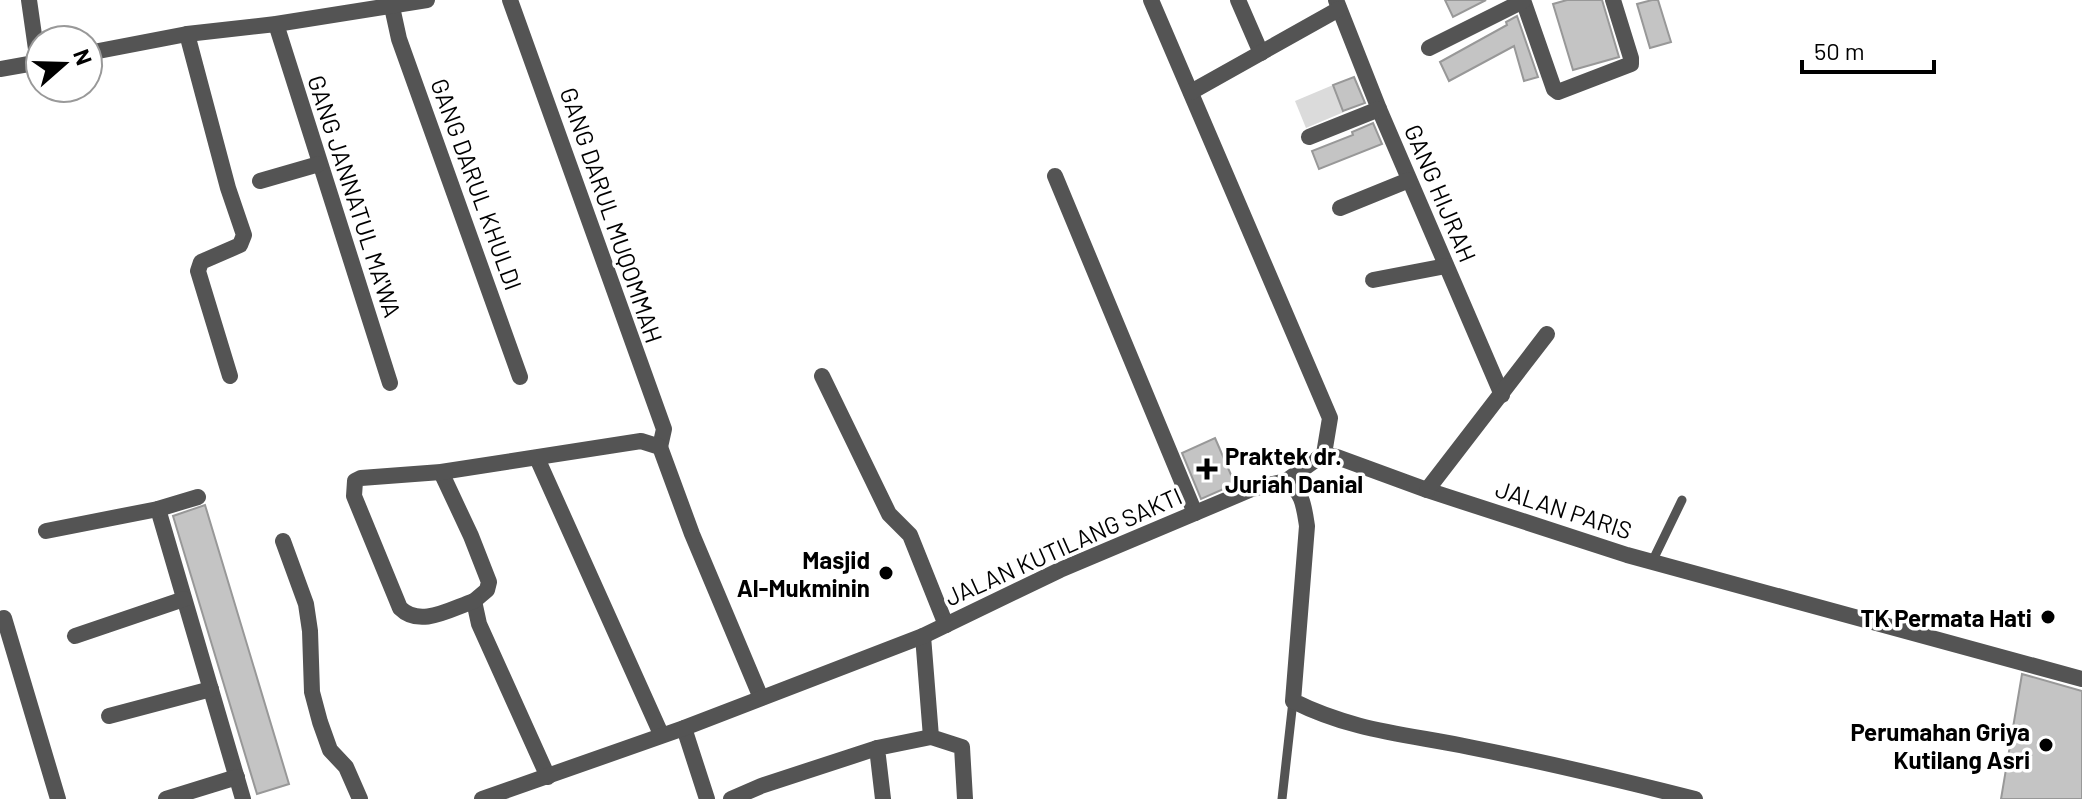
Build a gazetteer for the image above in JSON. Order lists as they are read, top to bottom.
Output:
{
  "streets": {
    "street": [
      "GANG DARUL KHULDI",
      "GANG HIJRAH",
      "GANG JANNATUL MA'WA",
      "GANG DARUL MUQOMMAH",
      "JALAN PARIS",
      "JALAN KUTILANG SAKTI"
    ]
  },
  "crossings": [
    ["GANG DARUL MUQOMMAH", "JALAN KUTILANG SAKTI"]
  ],
  "places": {
    "health": ["Praktek dr. Juriah Danial"],
    "other": ["Masjid Al-Mukminin", "TK Permata Hati", "Perumahan Griya Kutilang Asri"]
  },
  "scale_bar": "50 m",
  "north": "right"
}
